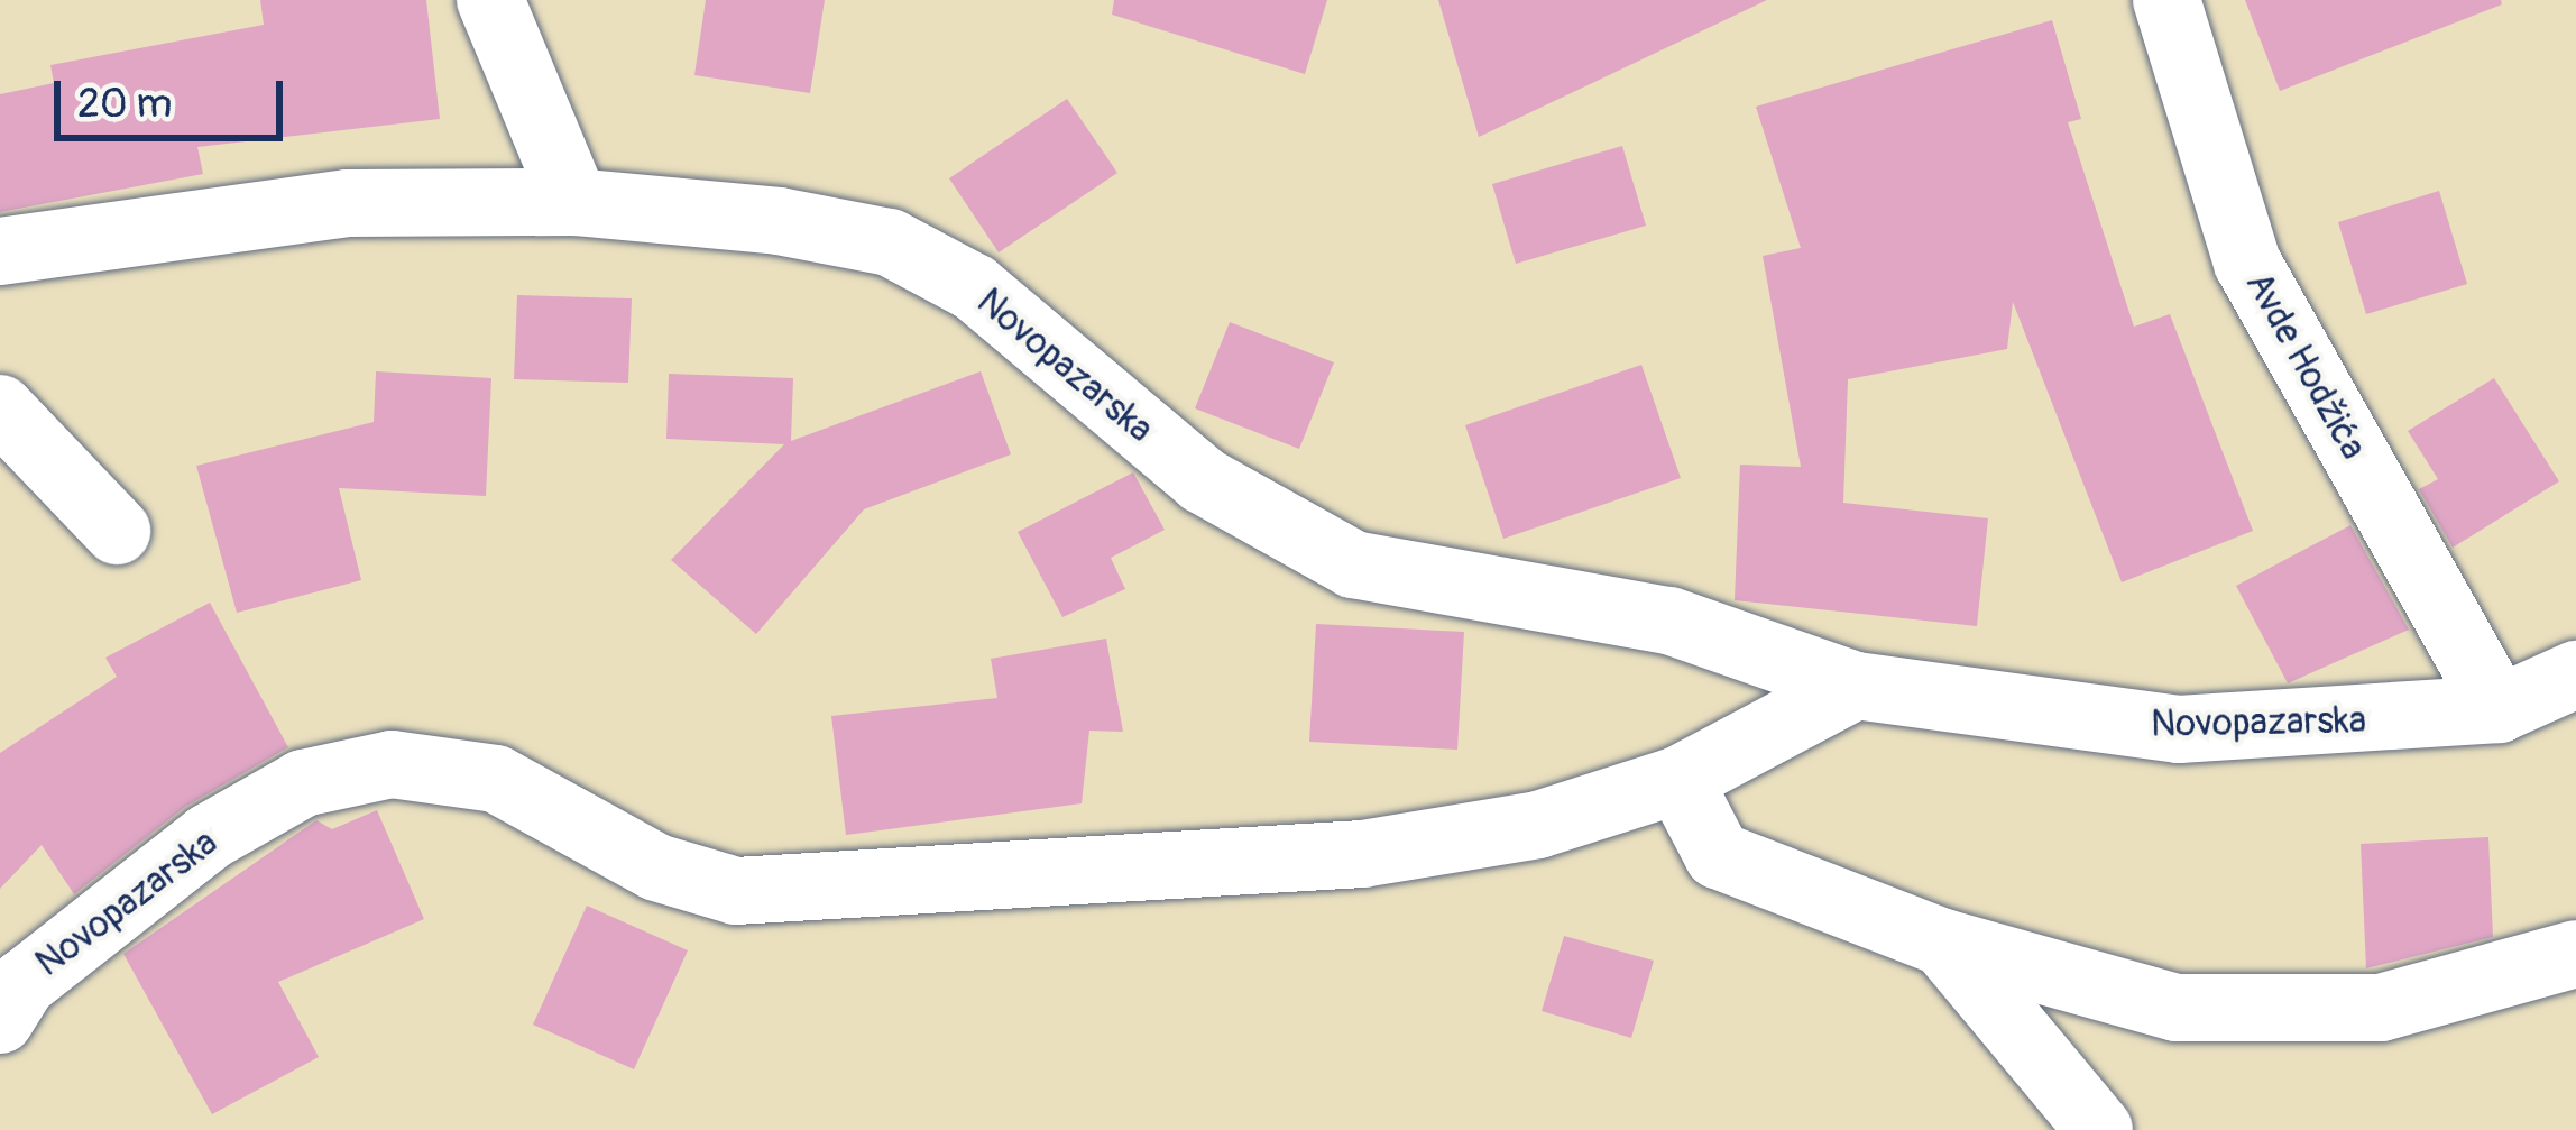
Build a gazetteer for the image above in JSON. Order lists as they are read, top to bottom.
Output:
{
  "streets": {
    "street": ["Novopazarska", "Avde Hodžića"]
  },
  "crossings": [
    ["Novopazarska", "Avde Hodžića"]
  ],
  "scale_bar": "20 m"
}
